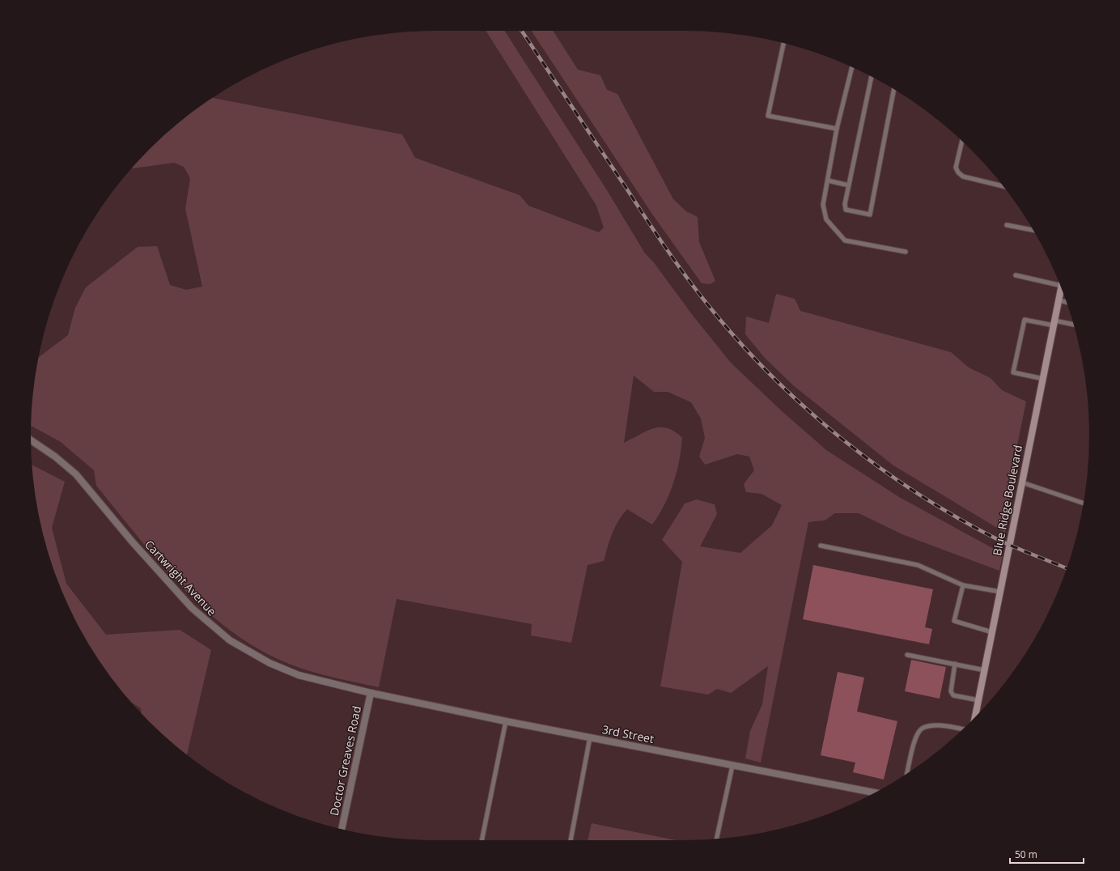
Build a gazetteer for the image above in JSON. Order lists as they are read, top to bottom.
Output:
{
  "streets": {
    "main road": ["Blue Ridge Boulevard"],
    "street": ["Cartwright Avenue", "3rd Street", "Doctor Greaves Road"]
  },
  "crossings": [
    ["Cartwright Avenue", "3rd Street"],
    ["Cartwright Avenue", "Doctor Greaves Road"],
    ["3rd Street", "Doctor Greaves Road"]
  ],
  "scale_bar": "50 m"
}
